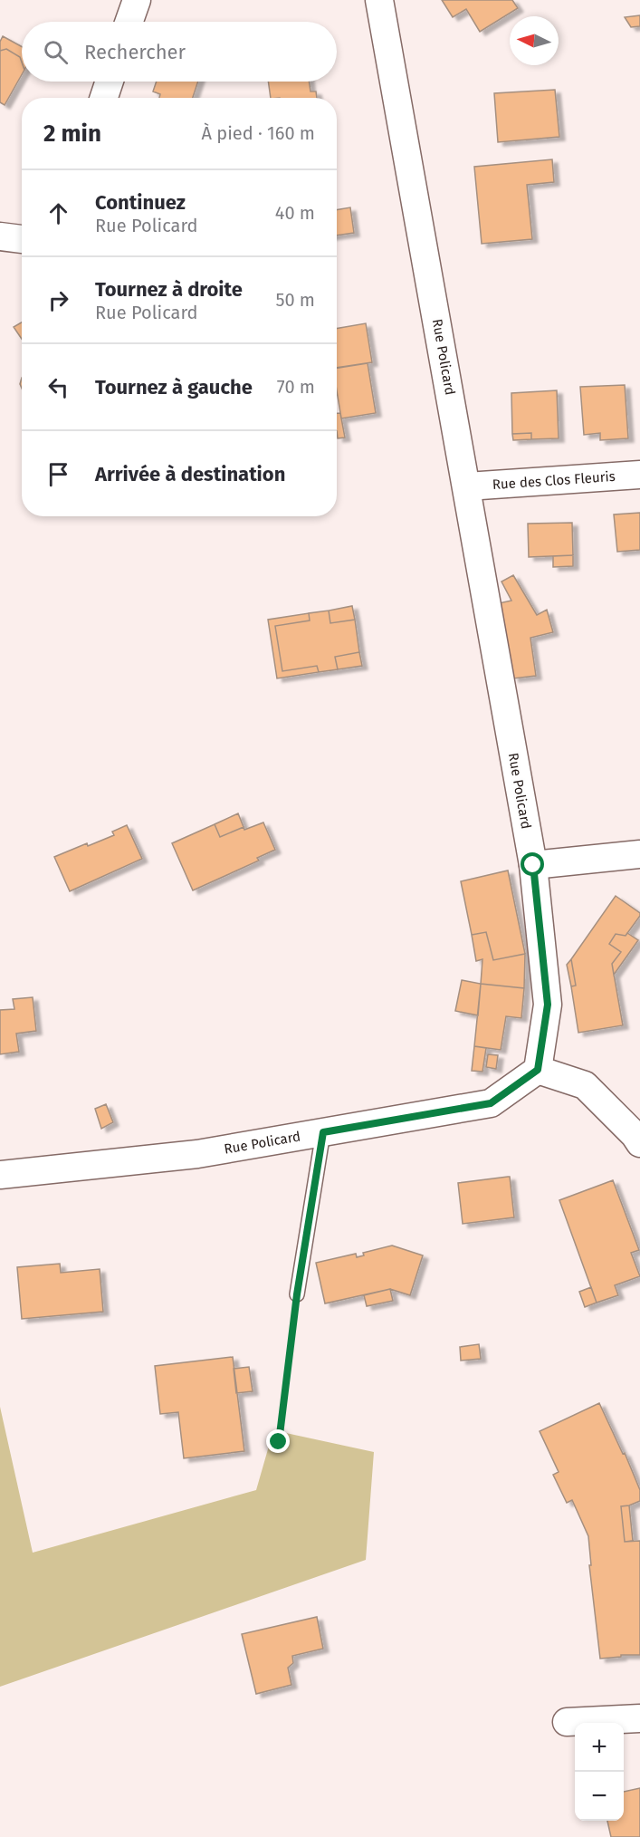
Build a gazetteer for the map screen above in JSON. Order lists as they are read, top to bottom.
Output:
{
  "streets": {
    "street": ["Rue Policard", "Rue des Clos Fleuris"]
  },
  "crossings": [
    ["Rue Policard", "Rue des Clos Fleuris"]
  ],
  "north": "left",
  "page": {
    "search": "Rechercher",
    "heading": ["2 min", "À pied · 160 m"],
    "list": [
      ["Continuez", "Rue Policard", "40 m"],
      ["Tournez à droite", "Rue Policard", "50 m"],
      ["Tournez à gauche", "70 m"],
      "Arrivée à destination"
    ],
    "map_buttons": ["+", "−"]
  }
}
